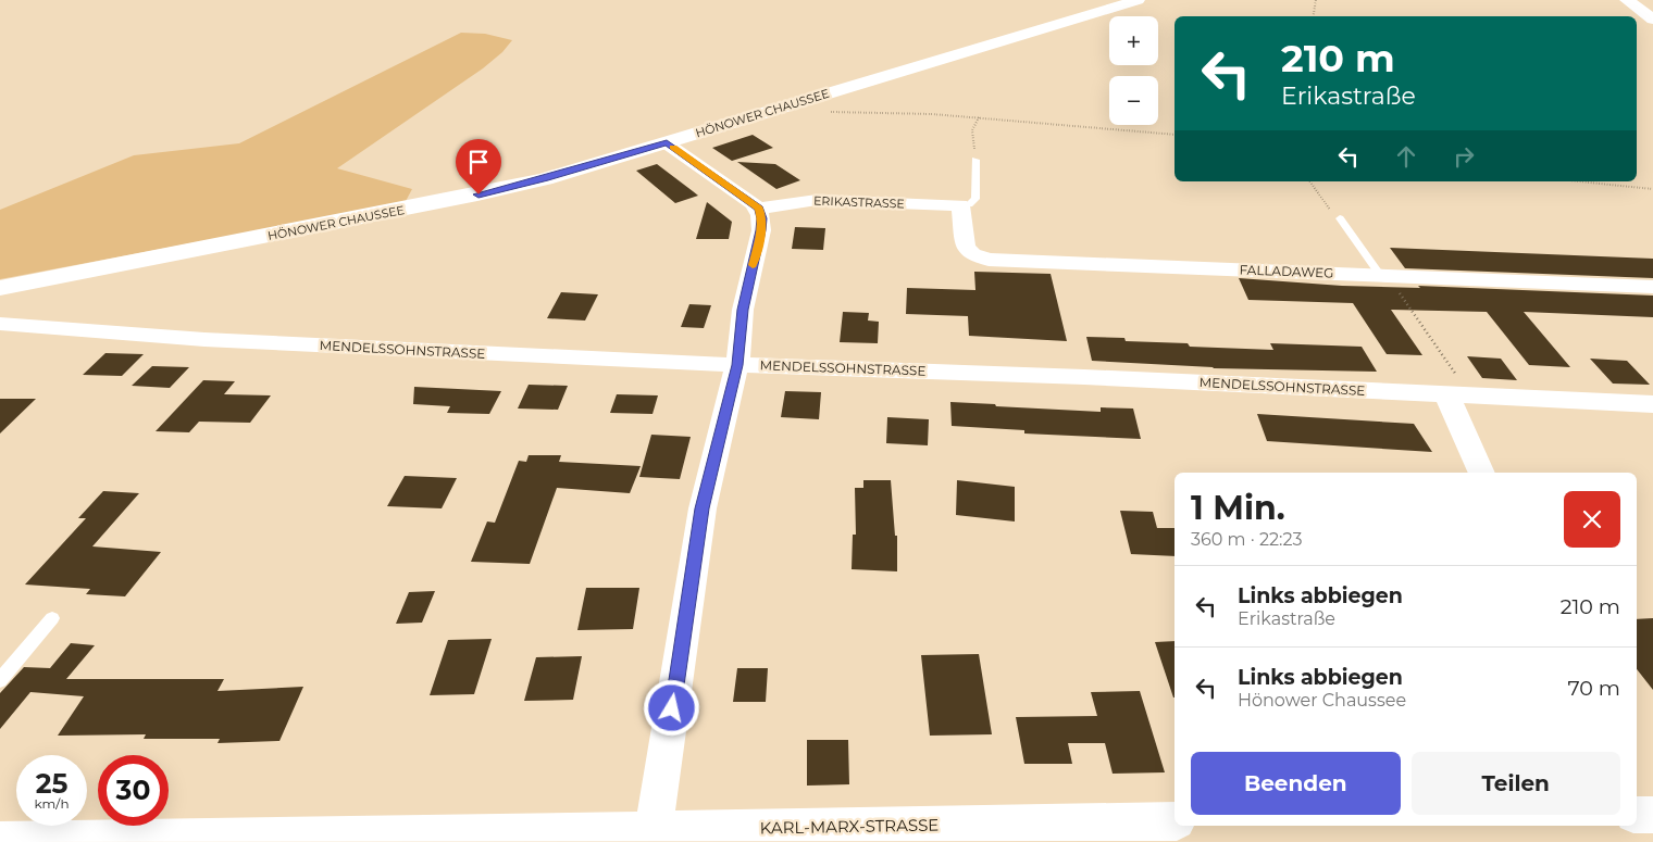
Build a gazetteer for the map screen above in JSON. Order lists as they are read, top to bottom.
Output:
{
  "streets": {
    "street": [
      "HÖNOWER CHAUSSEE",
      "ERIKASTRASSE",
      "FALLADAWEG",
      "MENDELSSOHNSTRASSE",
      "KARL-MARX-STRASSE"
    ]
  },
  "crossings": [
    ["ERIKASTRASSE", "FALLADAWEG"]
  ],
  "page": {
    "map_buttons": ["+", "−"],
    "turn": ["210 m", "Erikastraße"],
    "heading": ["1 Min.", "360 m · 22:23"],
    "list": [
      {
        "name": "Links abbiegen",
        "note": "Erikastraße",
        "value": "210 m"
      },
      {
        "name": "Links abbiegen",
        "note": "Hönower Chaussee",
        "value": "70 m"
      }
    ],
    "buttons": ["Beenden", "Teilen"],
    "speed": "25 km/h",
    "limit": "30"
  }
}
